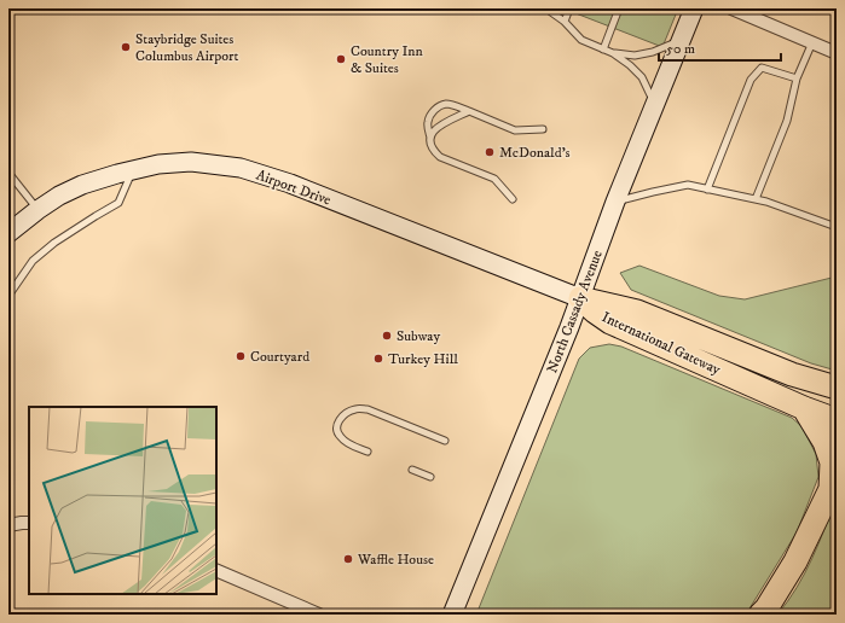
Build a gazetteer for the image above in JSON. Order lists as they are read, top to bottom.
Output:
{
  "streets": {
    "highway": ["International Gateway"],
    "main road": ["Airport Drive", "North Cassady Avenue"]
  },
  "crossings": [
    ["Airport Drive", "North Cassady Avenue"],
    ["Airport Drive", "International Gateway"],
    ["North Cassady Avenue", "International Gateway"]
  ],
  "places": [
    "Staybridge Suites Columbus Airport",
    "Country Inn & Suites",
    "McDonald's",
    "Subway",
    "Courtyard",
    "Turkey Hill",
    "Waffle House"
  ],
  "scale_bar": "50 m"
}
